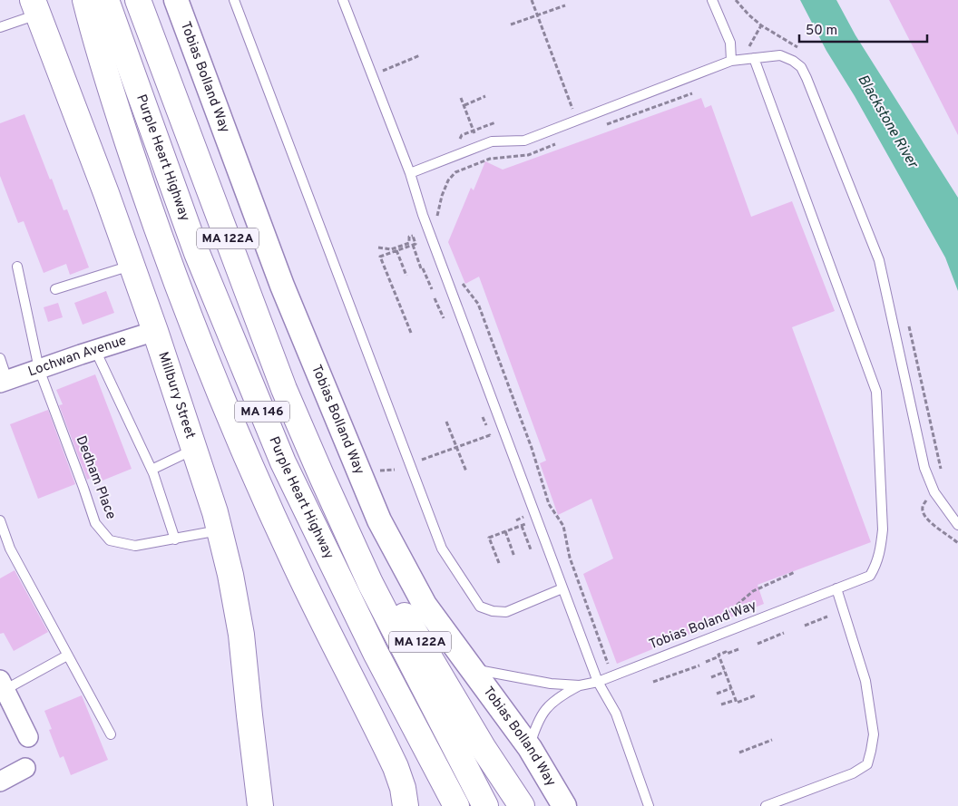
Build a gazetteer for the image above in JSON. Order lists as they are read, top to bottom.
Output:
{
  "streets": {
    "main road": [
      "Purple Heart Highway",
      "MA 122A",
      "Millbury Street",
      "MA 146"
    ],
    "street": ["Tobias Bolland Way", "Lochwan Avenue"],
    "lane": ["Dedham Place", "Tobias Boland Way"]
  },
  "crossings": [
    ["Tobias Bolland Way", "Tobias Boland Way"],
    ["Purple Heart Highway", "MA 122A"],
    ["Lochwan Avenue", "Millbury Street"],
    ["Lochwan Avenue", "Dedham Place"],
    ["Millbury Street", "Dedham Place"]
  ],
  "water": ["Blackstone River"],
  "scale_bar": "50 m"
}
